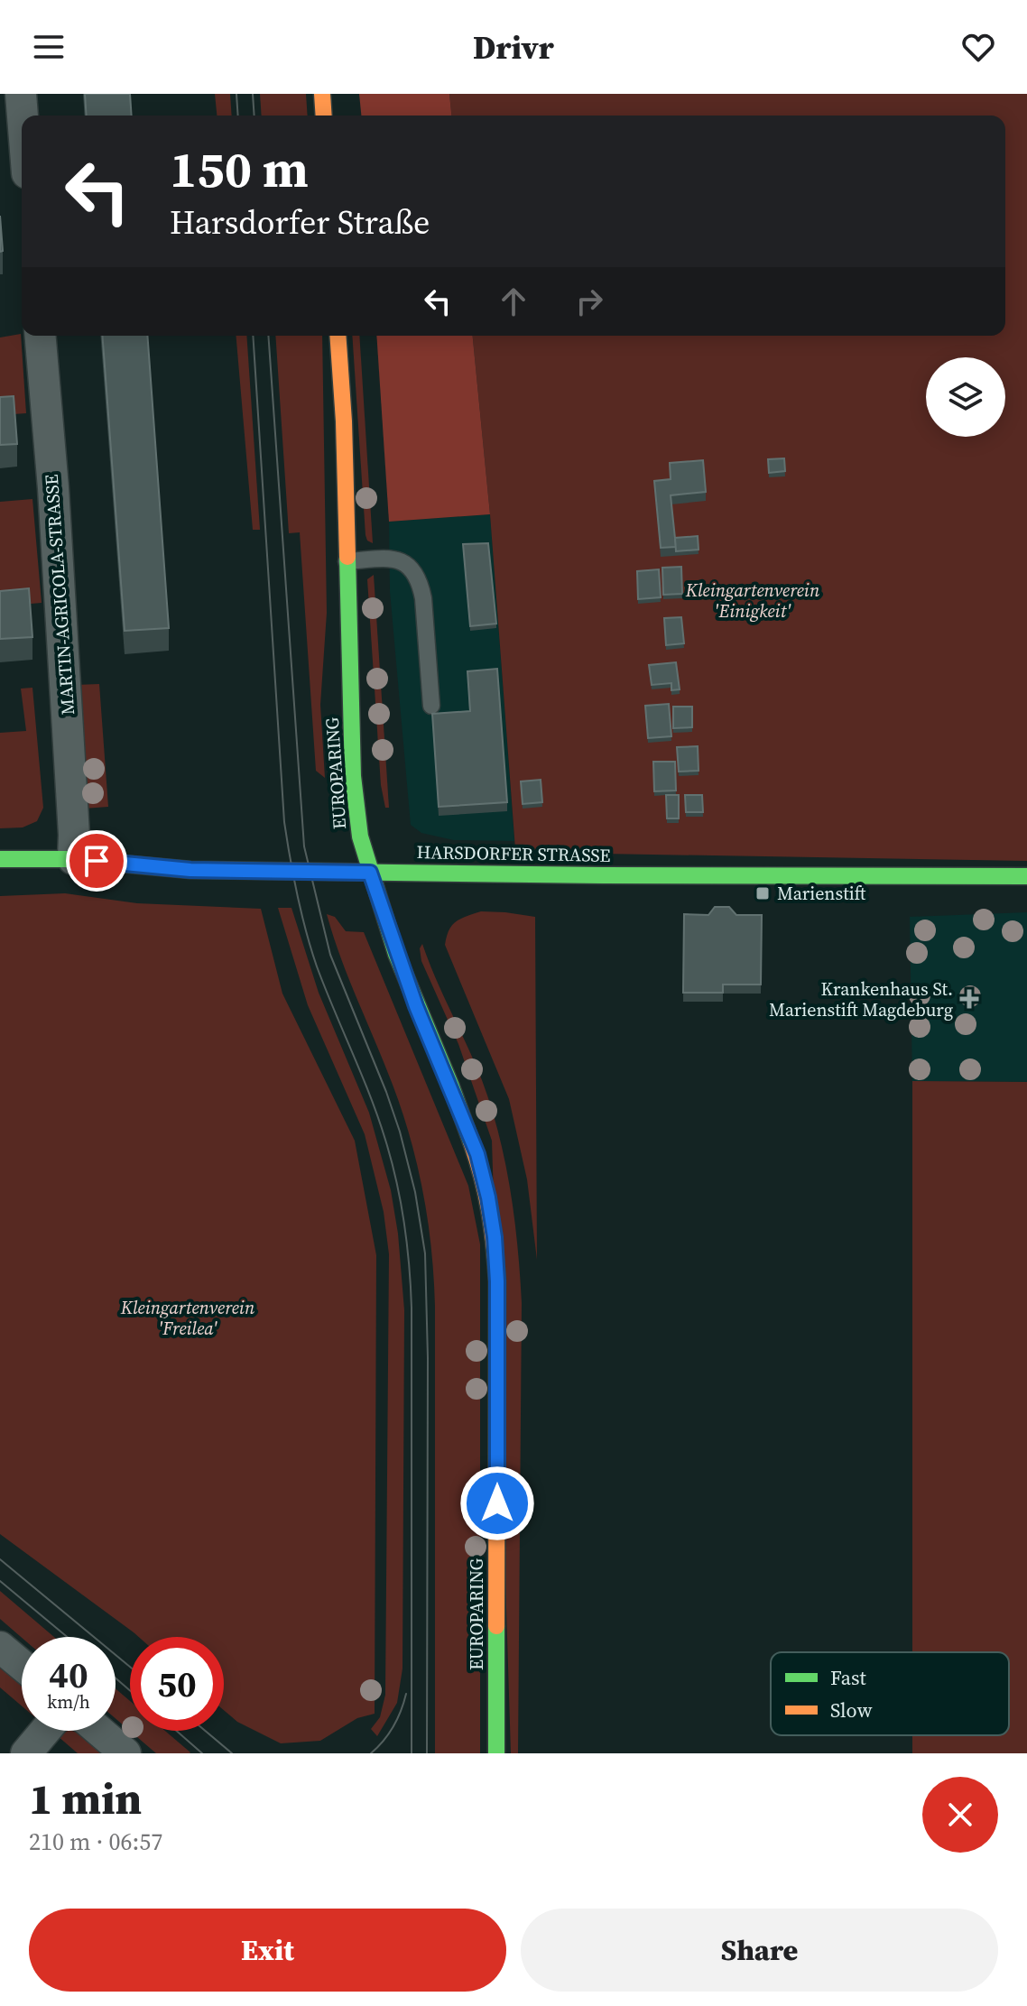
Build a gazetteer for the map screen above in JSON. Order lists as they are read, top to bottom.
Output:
{
  "streets": {
    "main road": ["EUROPARING", "HARSDORFER STRASSE"],
    "street": ["MARTIN-AGRICOLA-STRASSE"]
  },
  "crossings": [
    ["MARTIN-AGRICOLA-STRASSE", "HARSDORFER STRASSE"],
    ["EUROPARING", "HARSDORFER STRASSE"]
  ],
  "parks": ["Kleingartenverein 'Einigkeit'", "Kleingartenverein 'Freilea'"],
  "places": {
    "transit": ["Marienstift"],
    "health": ["Krankenhaus St. Marienstift Magdeburg"]
  },
  "legend": ["Fast", "Slow"],
  "page": {
    "header": "Drivr",
    "turn": ["150 m", "Harsdorfer Straße"],
    "speed": "40 km/h",
    "limit": "50",
    "heading": ["1 min", "210 m · 06:57"],
    "buttons": ["Exit", "Share"]
  }
}
